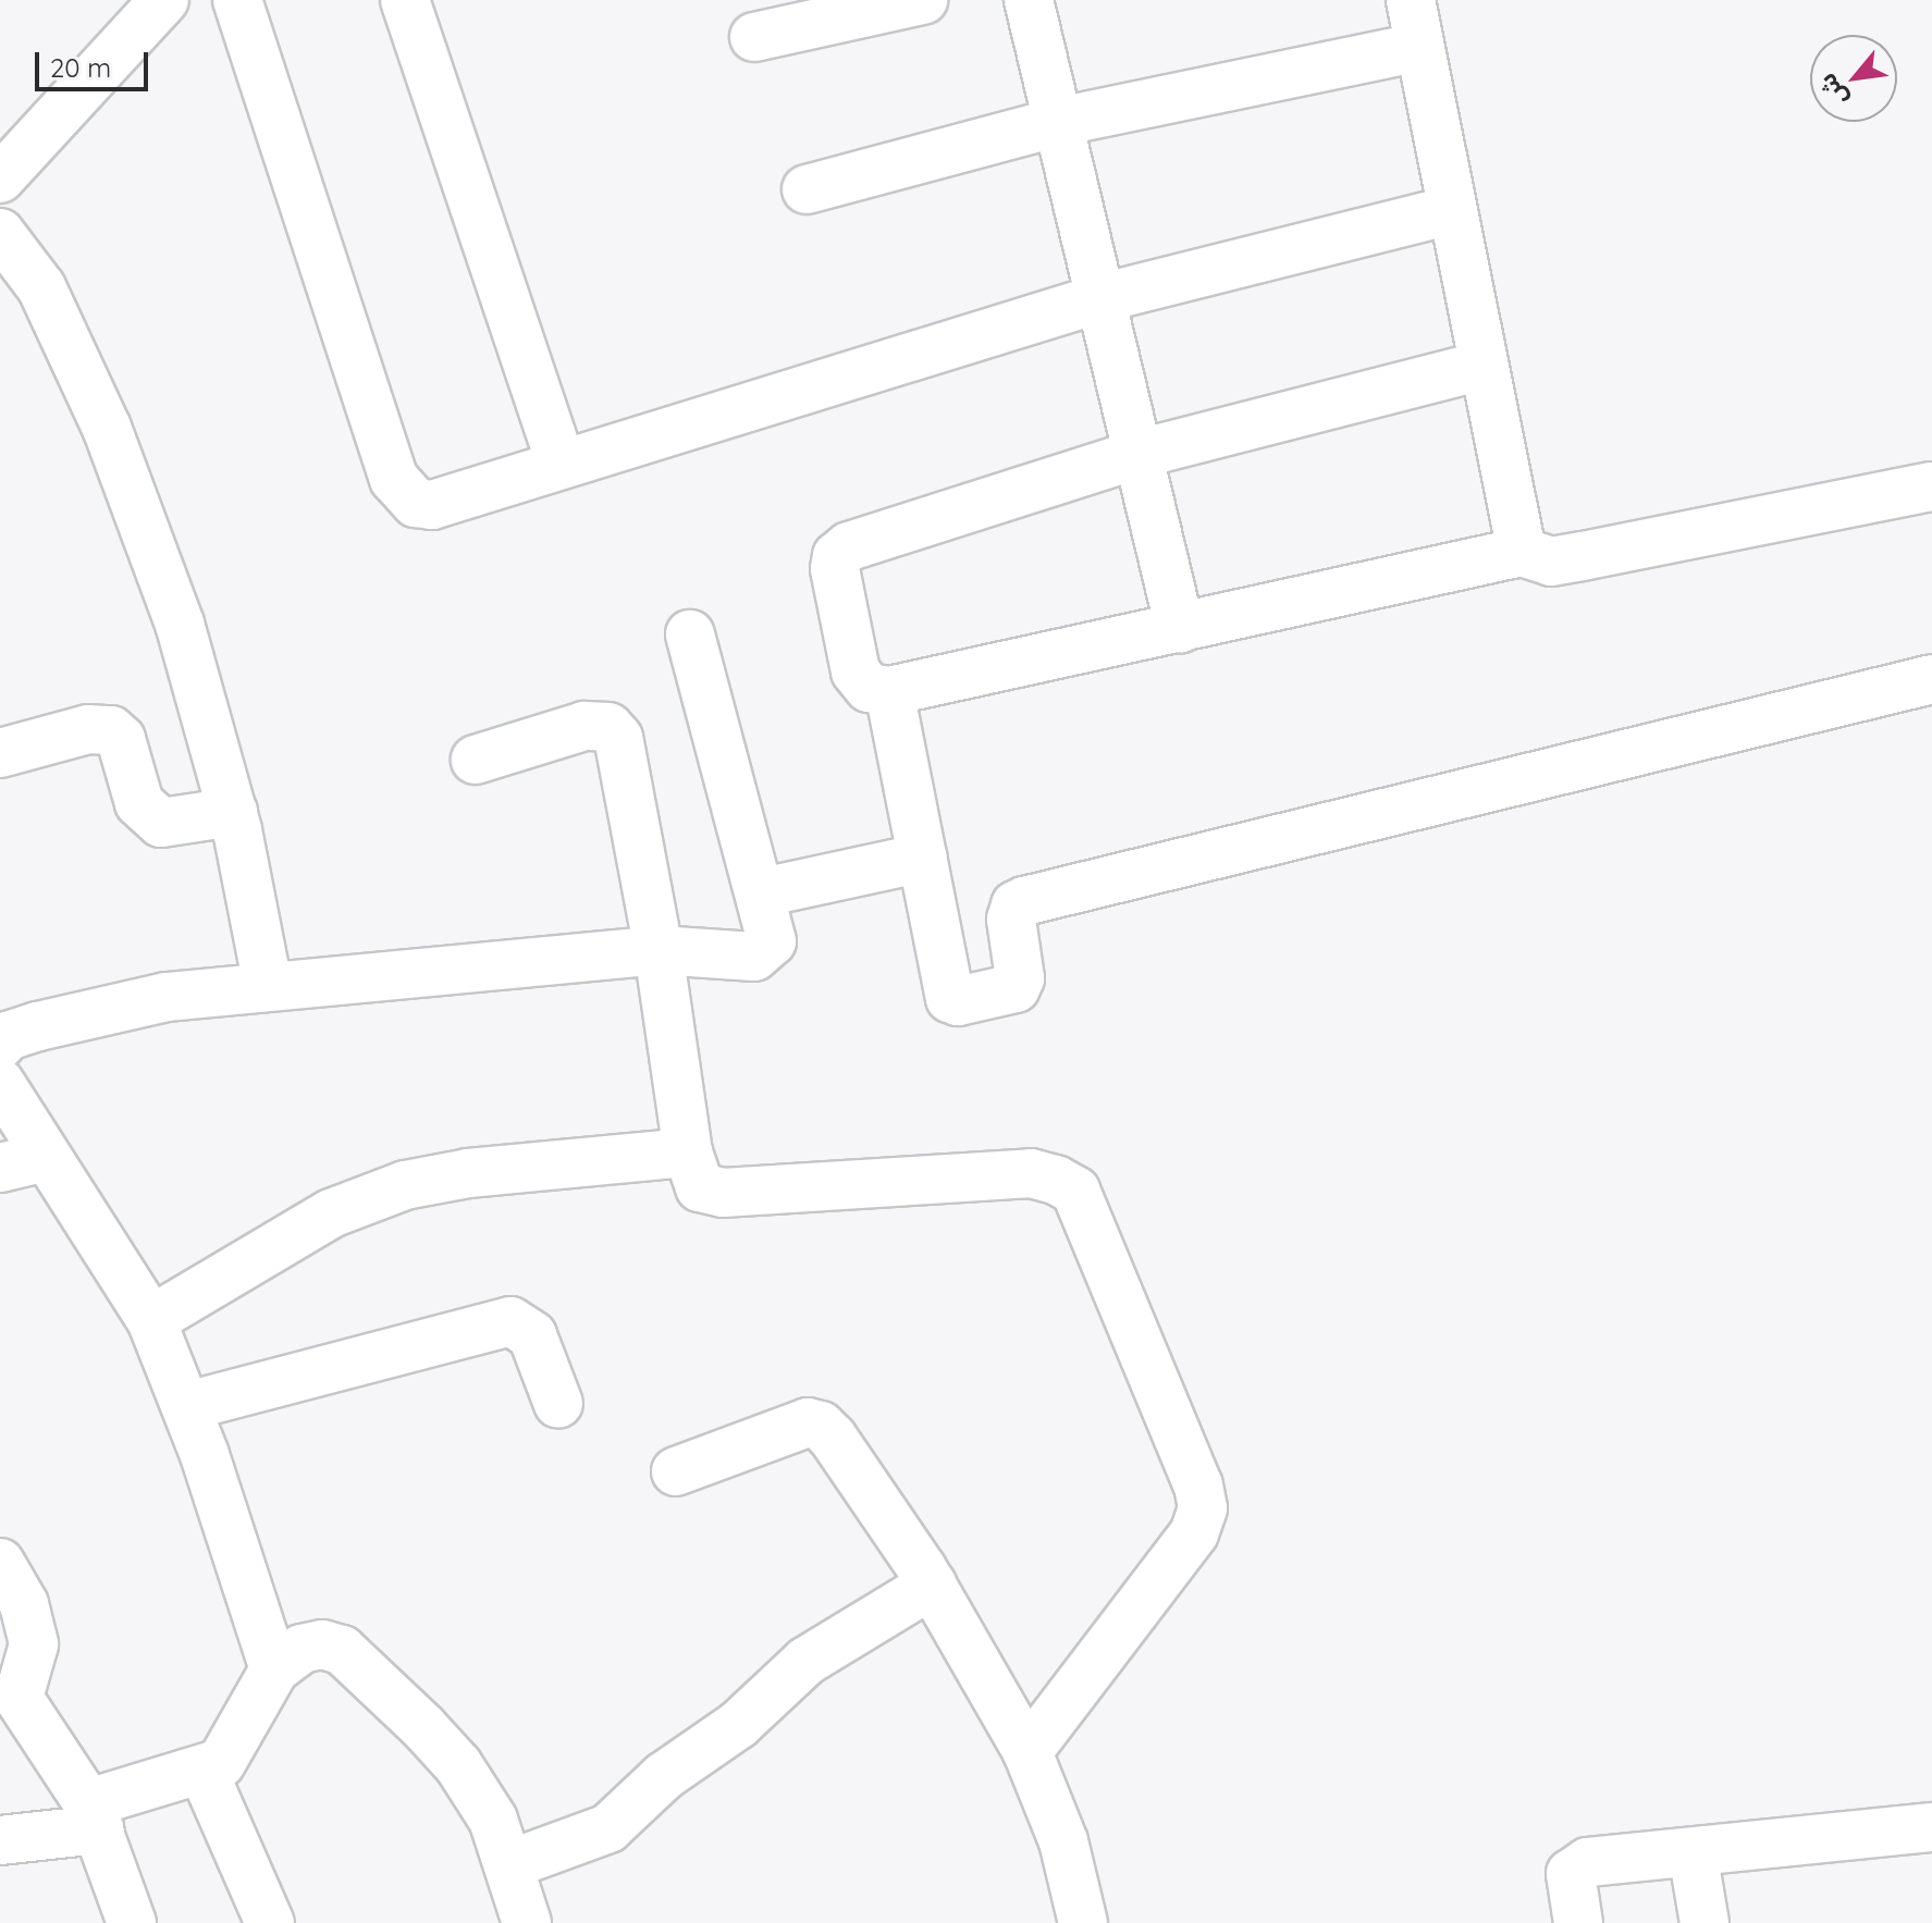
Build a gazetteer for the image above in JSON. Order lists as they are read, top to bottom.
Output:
{
  "scale_bar": "20 m",
  "north": "bottom left"
}
